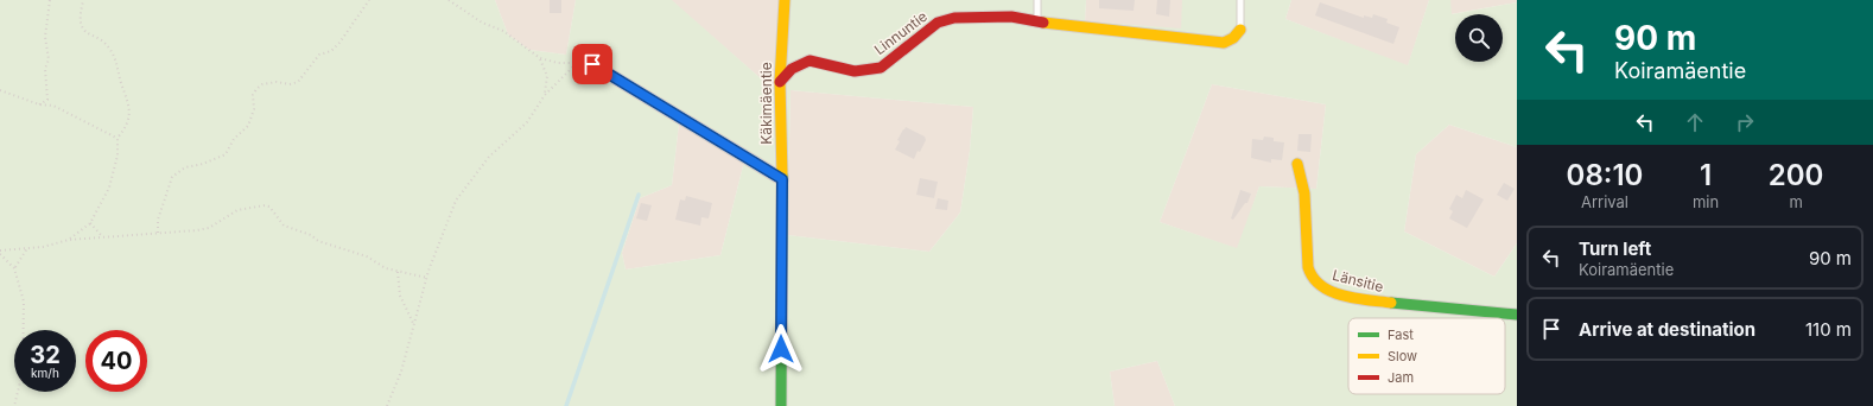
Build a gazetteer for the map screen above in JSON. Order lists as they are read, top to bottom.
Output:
{
  "streets": {
    "street": ["Linnuntie", "Käkimäentie", "Länsitie"]
  },
  "crossings": [
    ["Linnuntie", "Käkimäentie"]
  ],
  "legend": ["Fast", "Slow", "Jam"],
  "page": {
    "turn": ["90 m", "Koiramäentie"],
    "eta": [
      "08:10",
      "Arrival",
      "1",
      "min",
      "200",
      "m"
    ],
    "list": [
      {
        "name": "Turn left",
        "note": "Koiramäentie",
        "value": "90 m"
      },
      {
        "name": "Arrive at destination",
        "value": "110 m"
      }
    ],
    "speed": "32 km/h",
    "limit": "40"
  }
}
